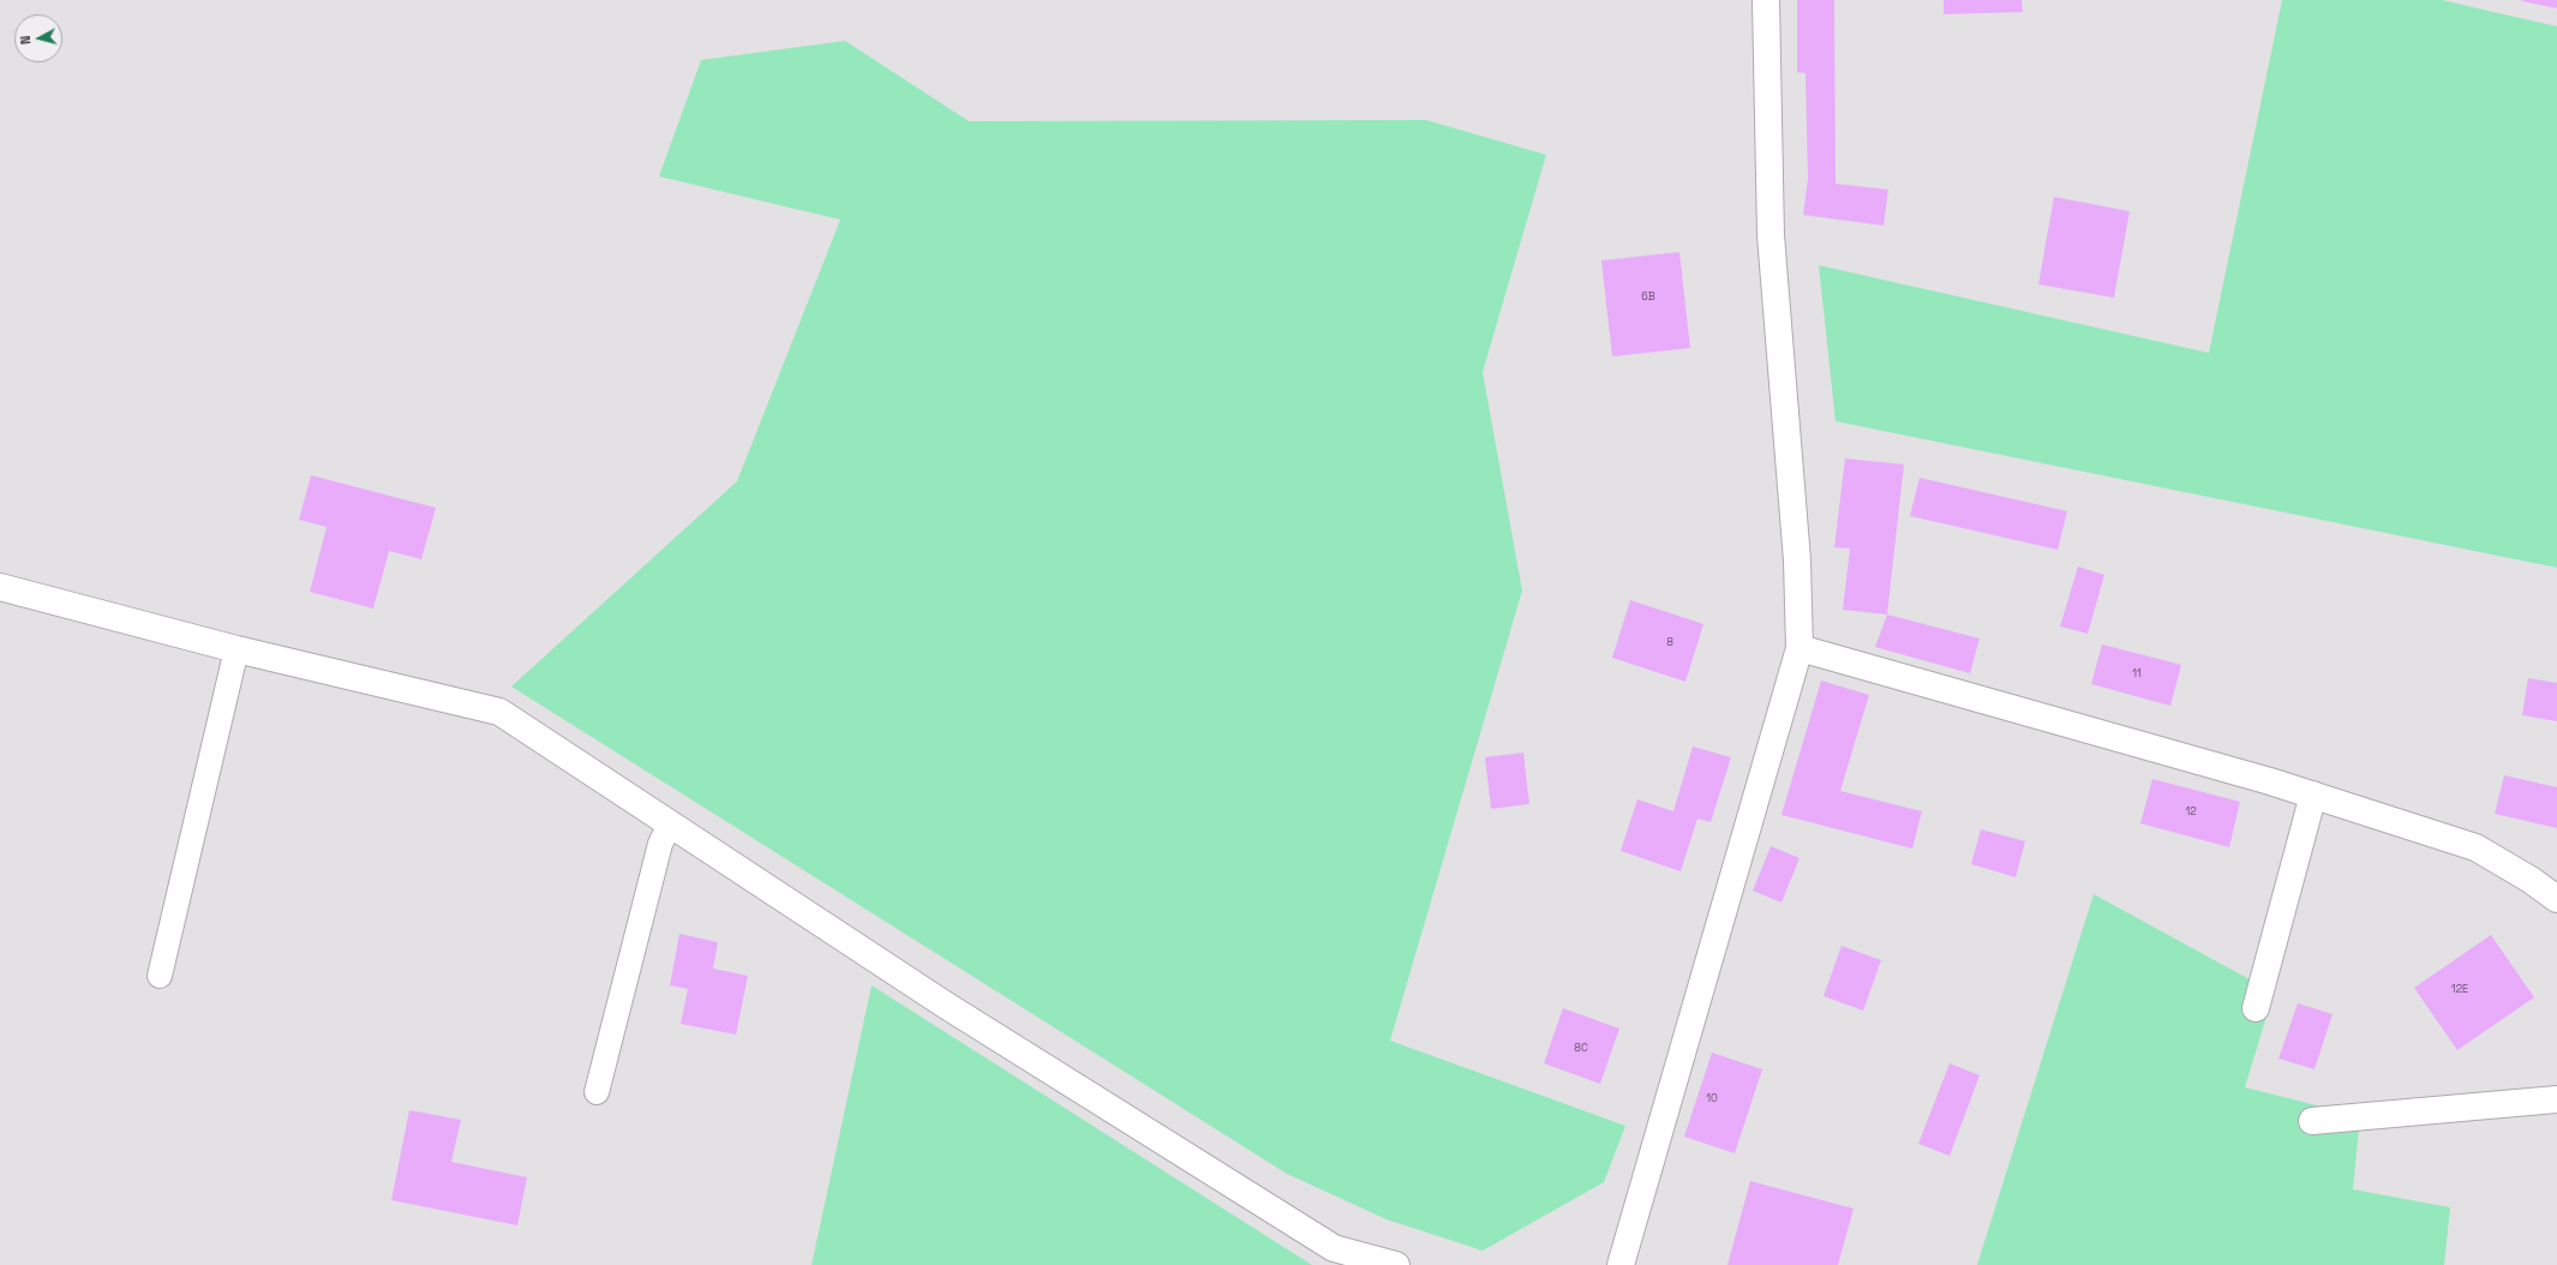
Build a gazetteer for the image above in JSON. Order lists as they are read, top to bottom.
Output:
{
  "house_numbers": [
    "6B",
    "8",
    "11",
    "12",
    "12E",
    "8C",
    "10"
  ],
  "north": "left"
}
